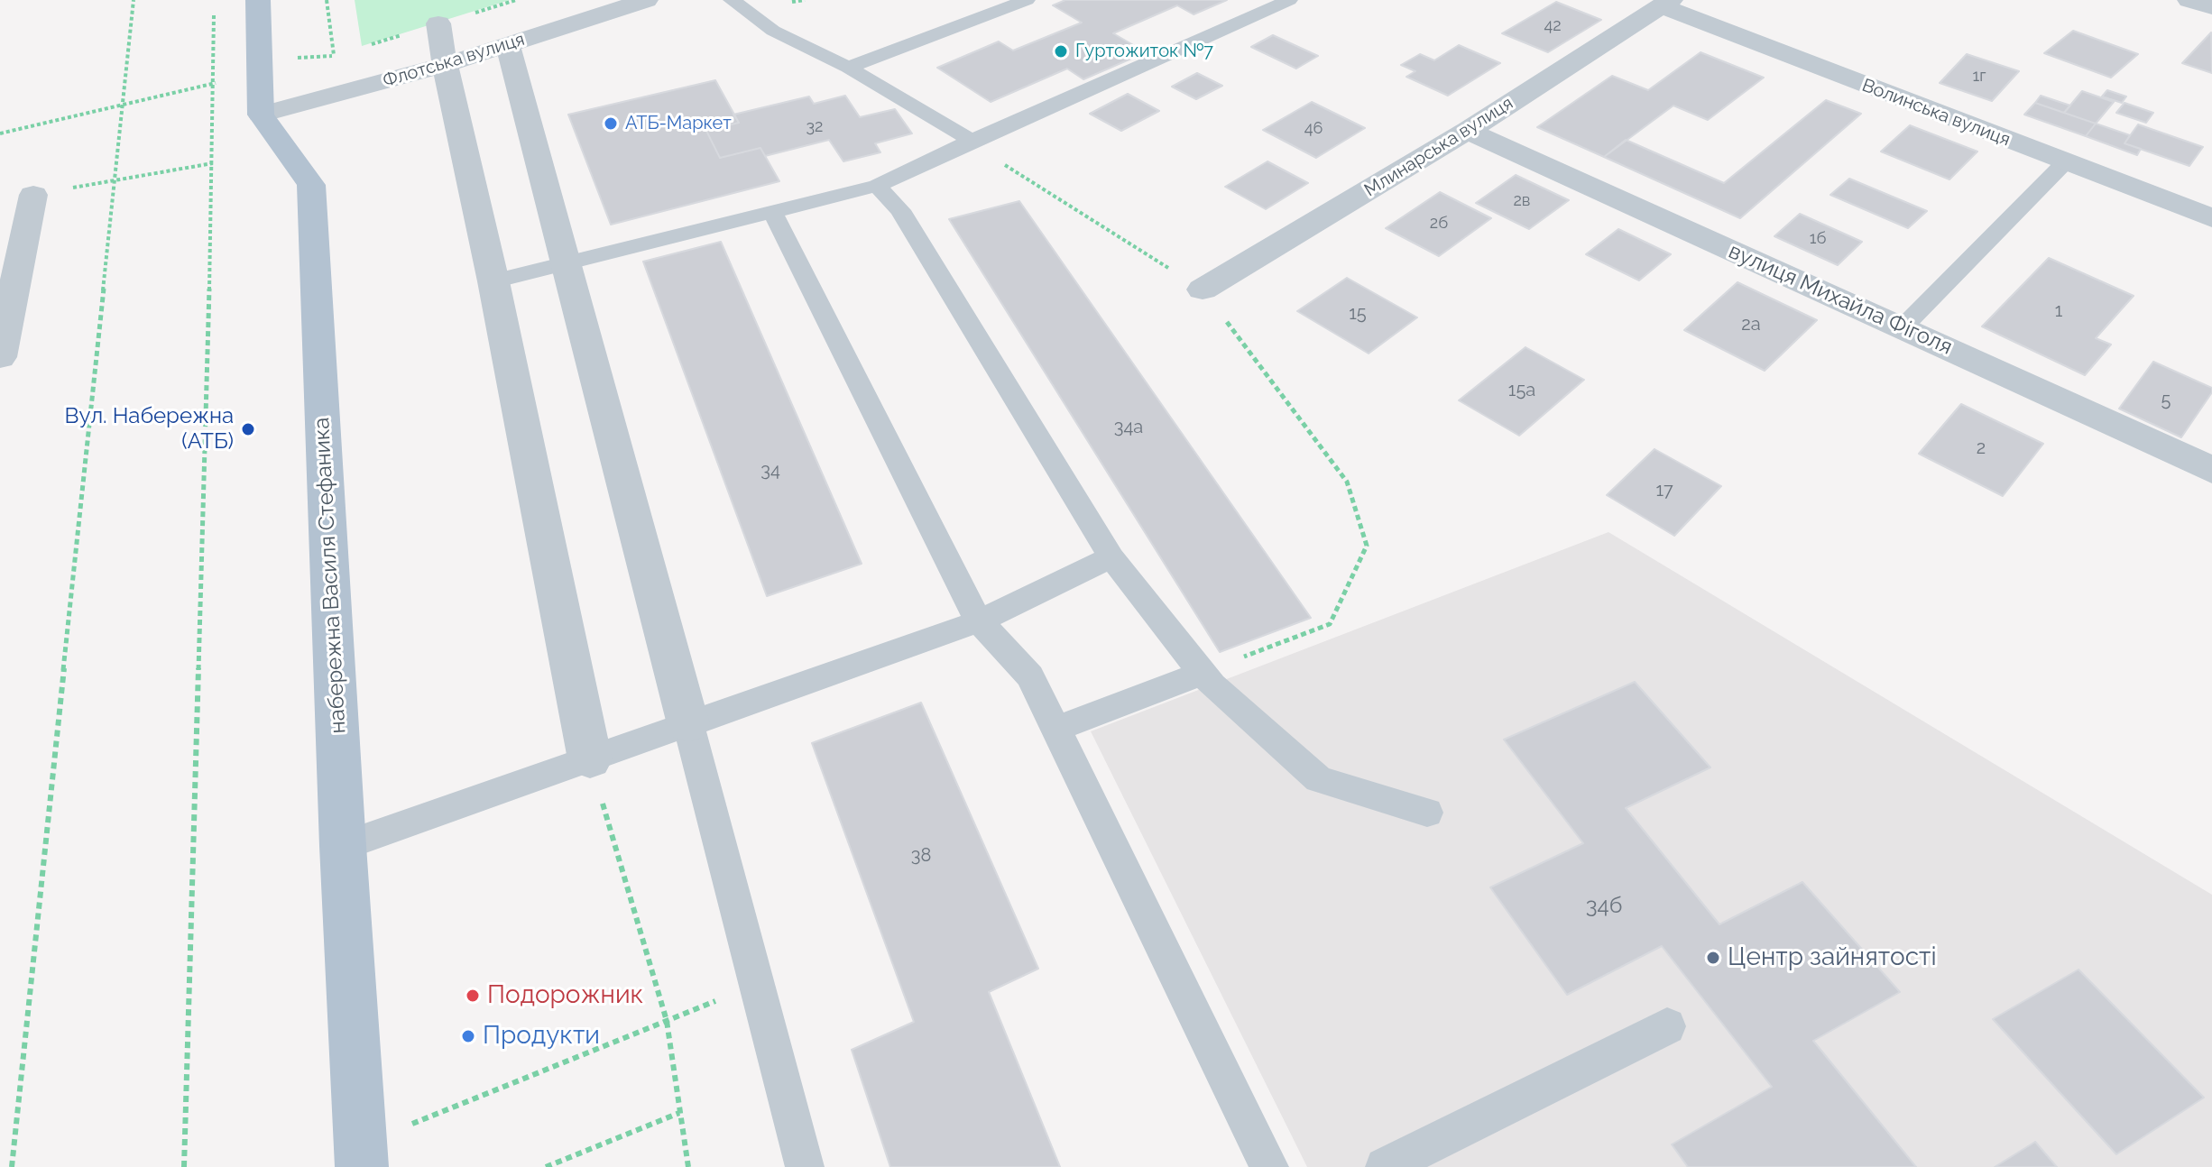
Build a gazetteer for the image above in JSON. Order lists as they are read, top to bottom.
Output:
{
  "streets": {
    "main road": ["набережна Василя Стефаника"],
    "street": [
      "Флотська вулиця",
      "Волинська вулиця",
      "Млинарська вулиця",
      "вулиця Михайла Фіголя"
    ]
  },
  "crossings": [
    ["Флотська вулиця", "набережна Василя Стефаника"],
    ["Волинська вулиця", "Млинарська вулиця"],
    ["Млинарська вулиця", "вулиця Михайла Фіголя"]
  ],
  "places": [
    "Гуртожиток №7",
    "АТБ-Маркет",
    "Вул. Набережна (АТБ)",
    "Центр зайнятості",
    "Подорожник",
    "Продукти"
  ],
  "house_numbers": [
    "42",
    "1г",
    "32",
    "46",
    "2в",
    "2б",
    "1б",
    "1",
    "15",
    "2а",
    "15а",
    "5",
    "34а",
    "2",
    "34",
    "17",
    "38",
    "34б"
  ]
}
